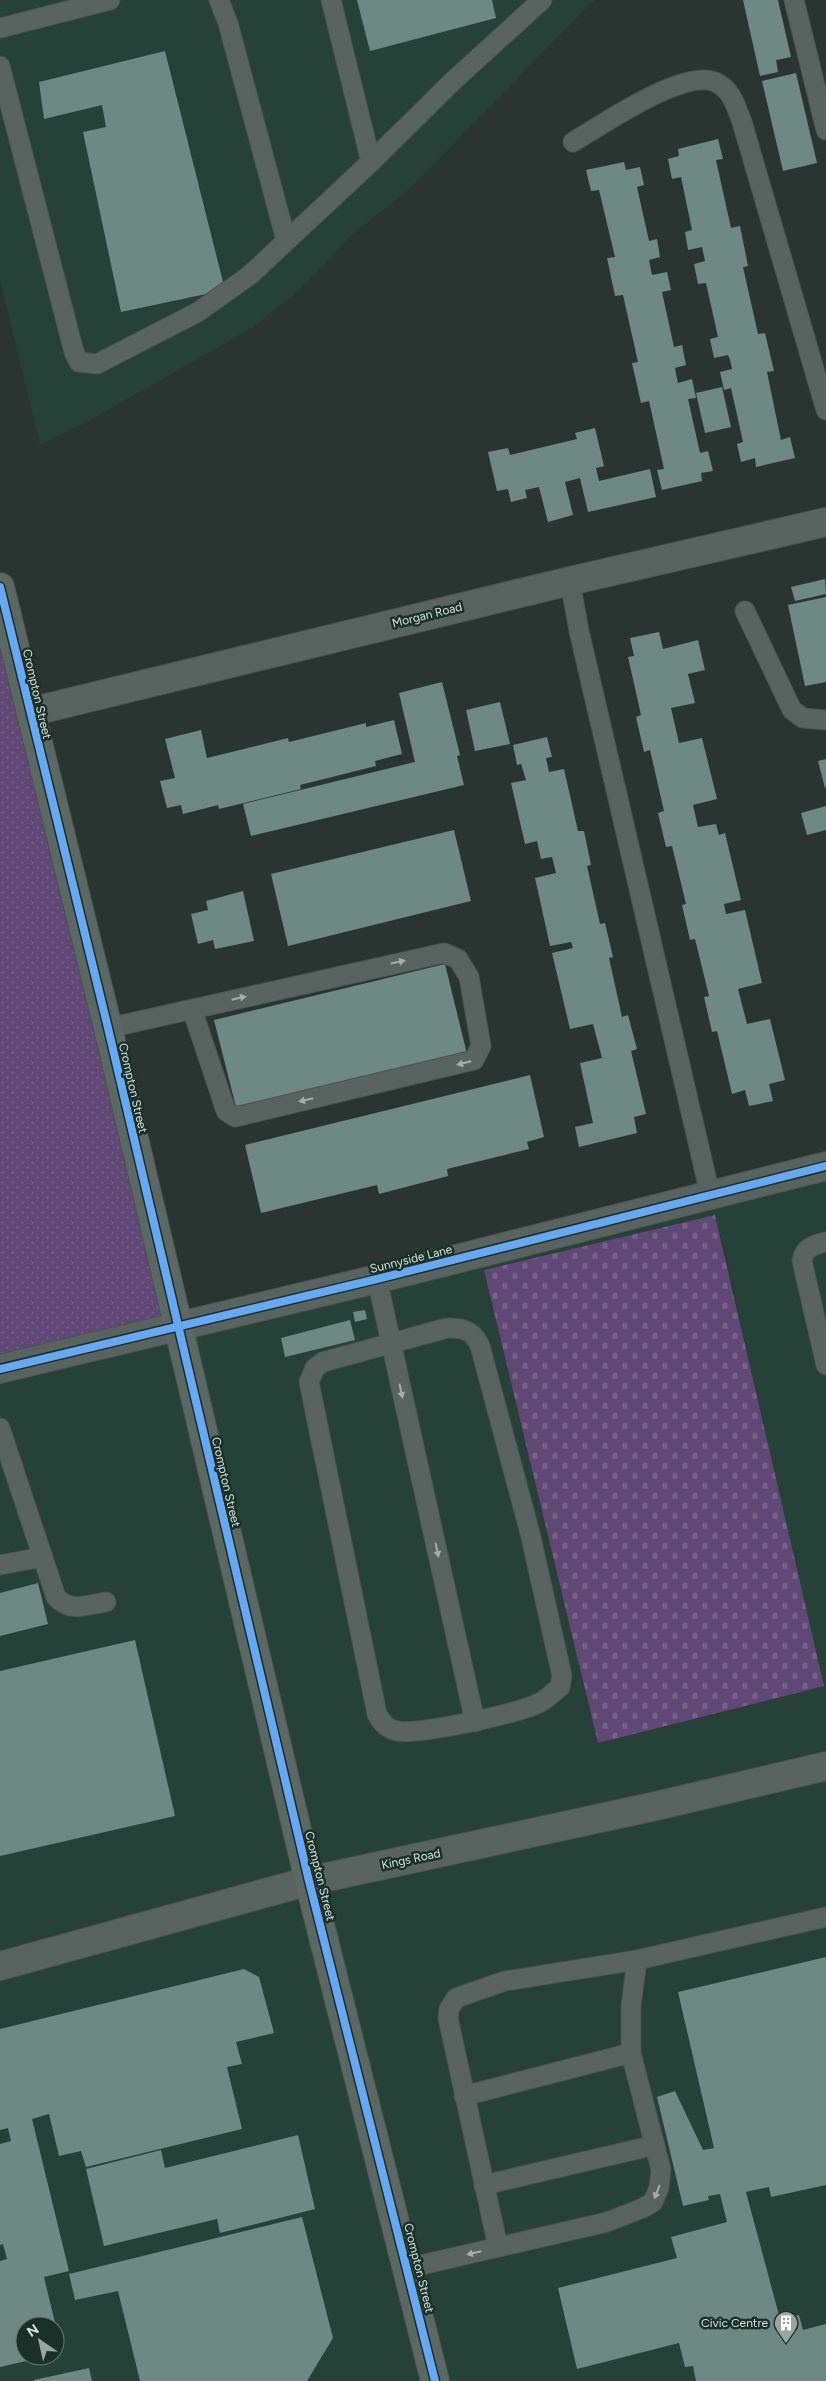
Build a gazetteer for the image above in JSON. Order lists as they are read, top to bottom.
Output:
{
  "streets": {
    "street": [
      "Morgan Road",
      "Crompton Street",
      "Sunnyside Lane",
      "Kings Road"
    ]
  },
  "crossings": [
    ["Morgan Road", "Crompton Street"],
    ["Crompton Street", "Sunnyside Lane"],
    ["Crompton Street", "Kings Road"]
  ],
  "places": {
    "building": ["Civic Centre"]
  },
  "north": "top left"
}
